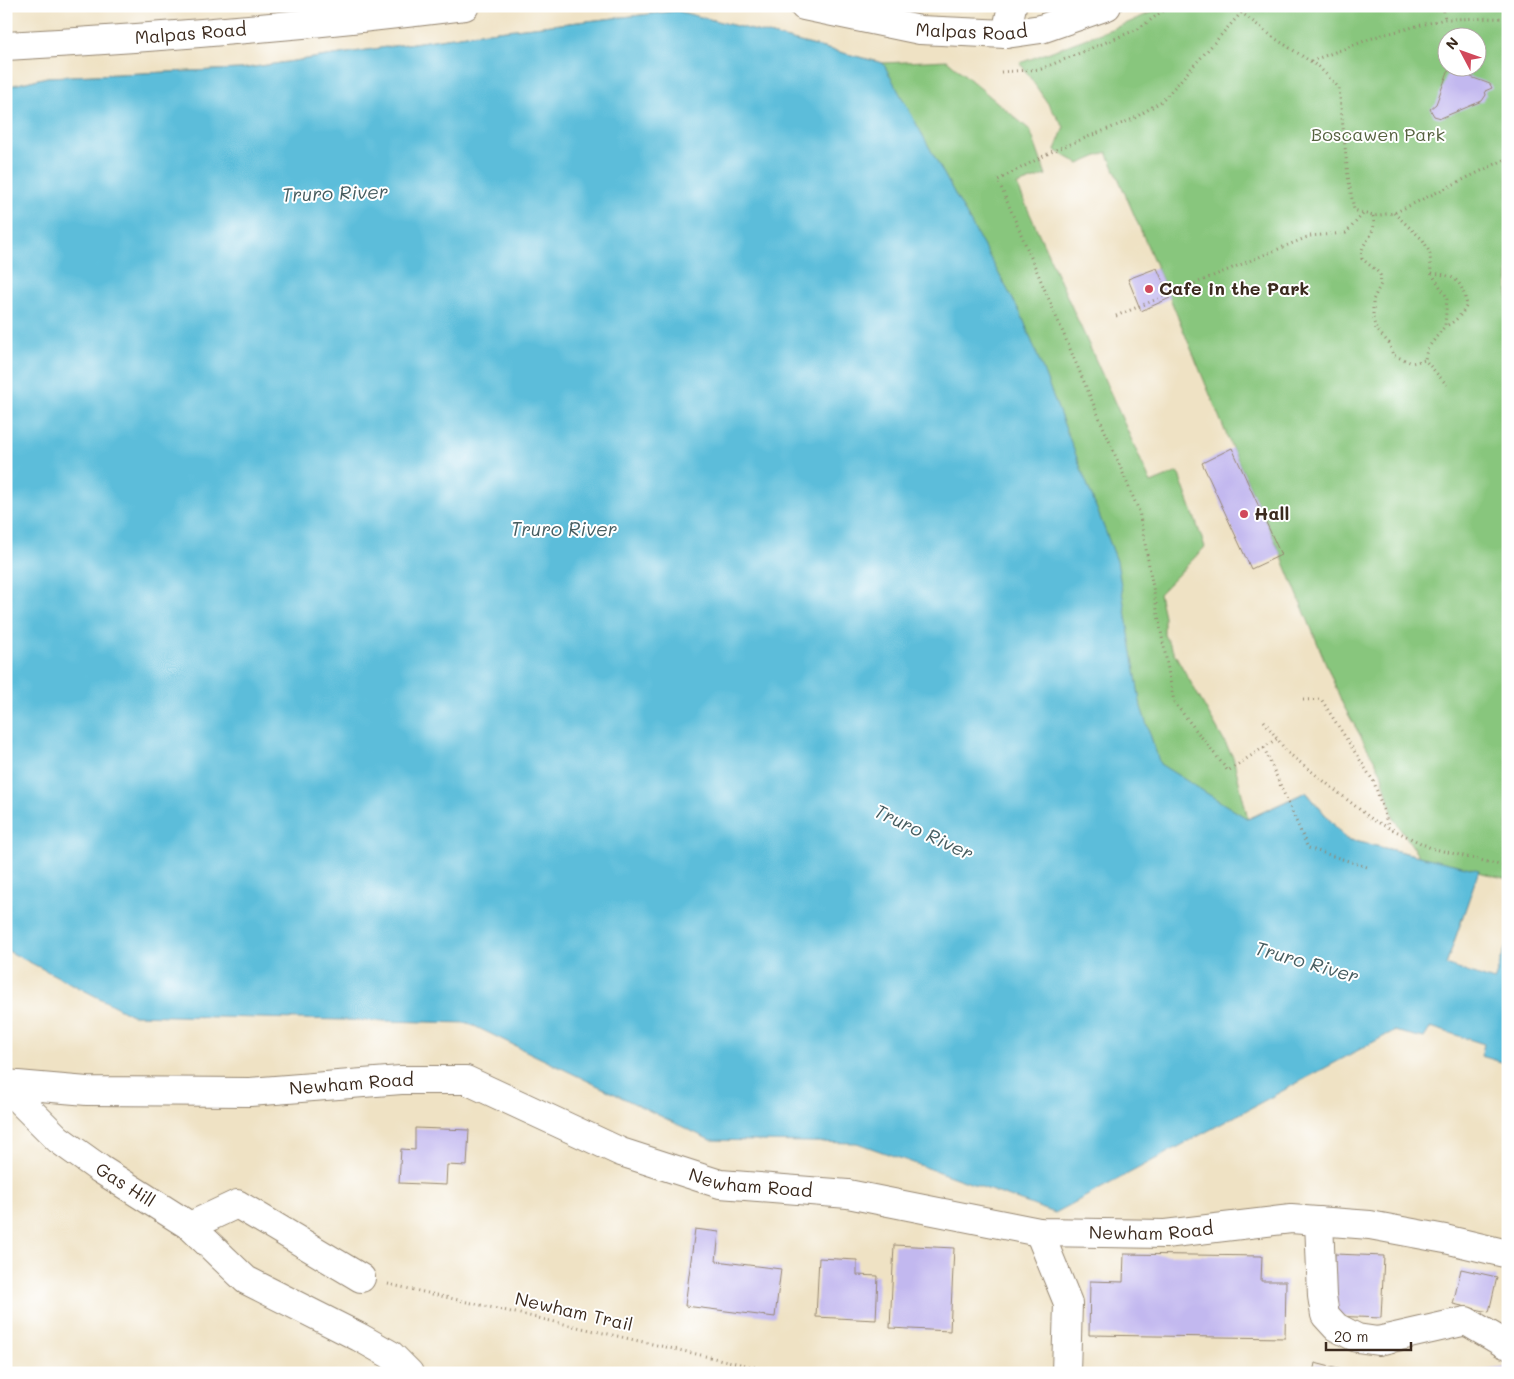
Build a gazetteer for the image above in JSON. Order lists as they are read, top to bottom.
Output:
{
  "streets": {
    "street": ["Malpas Road", "Newham Road", "Gas Hill"],
    "path": ["Newham Trail"]
  },
  "crossings": [
    ["Newham Road", "Gas Hill"]
  ],
  "water": ["Truro River"],
  "parks": ["Boscawen Park"],
  "places": ["Cafe in the Park", "Hall"],
  "scale_bar": "20 m",
  "north": "top left"
}
